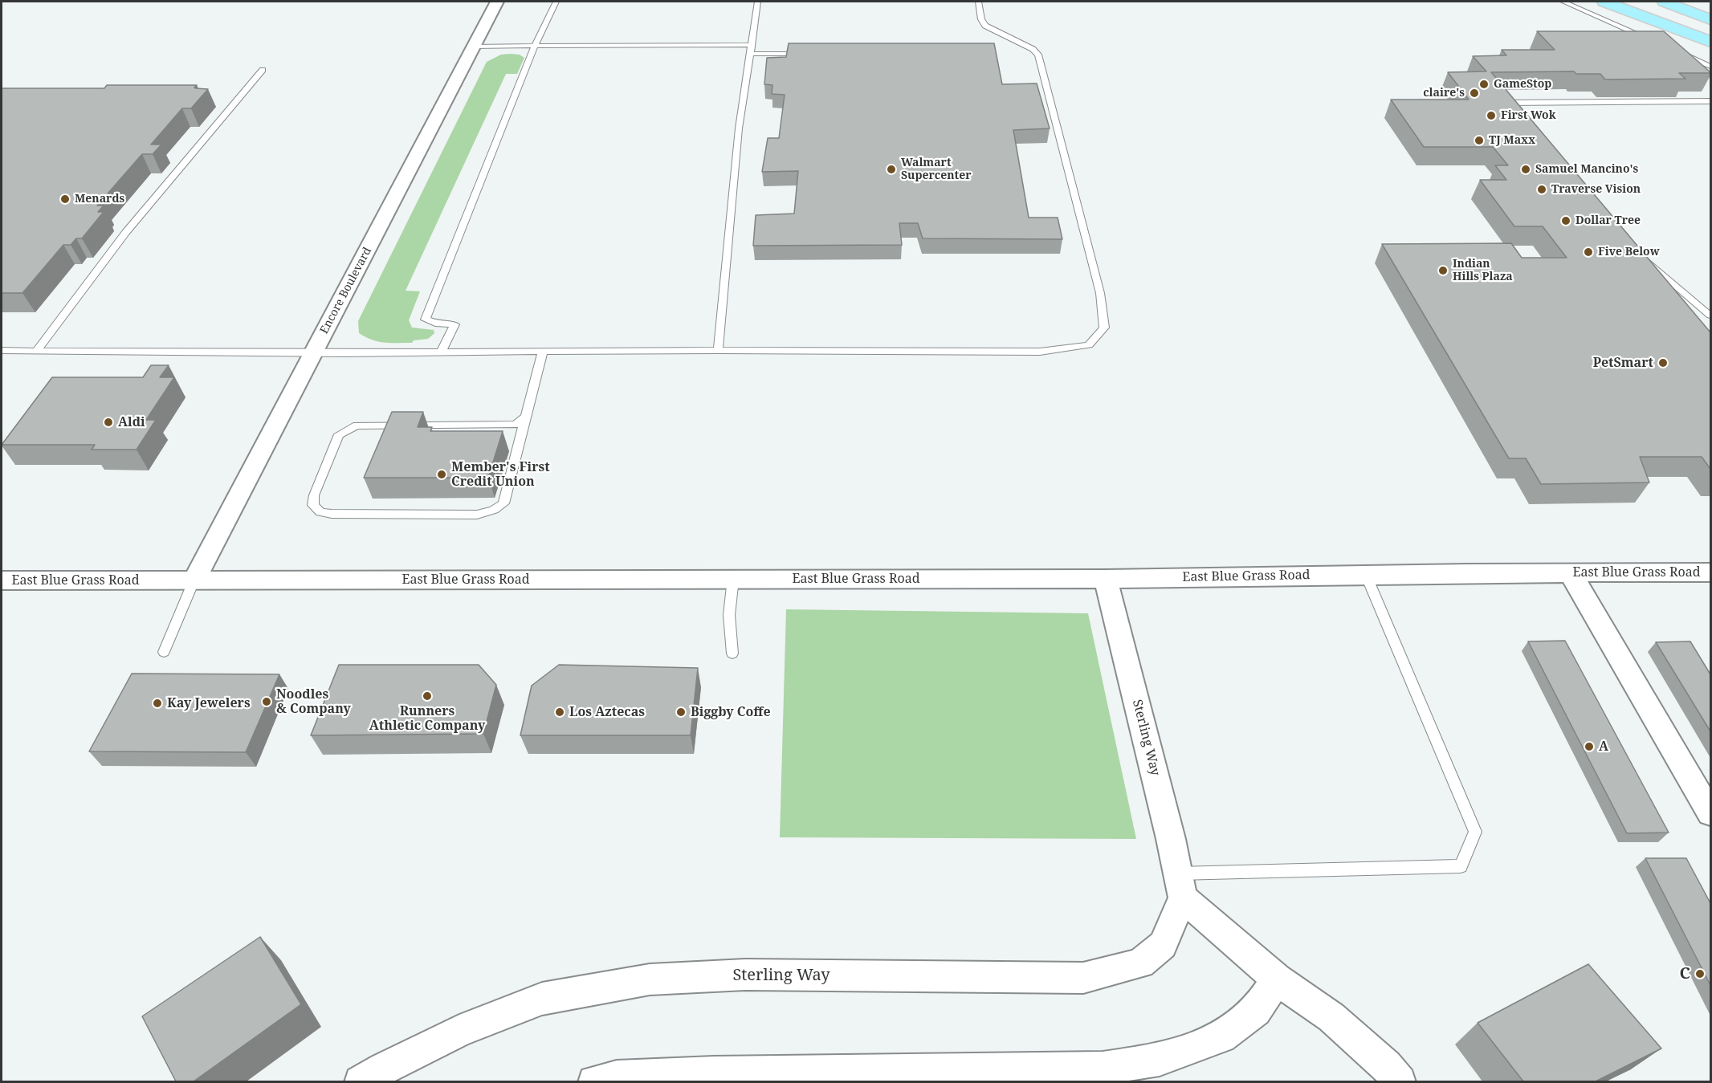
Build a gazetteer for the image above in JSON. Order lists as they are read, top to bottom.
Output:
{
  "streets": {
    "street": ["Encore Boulevard", "East Blue Grass Road", "Sterling Way"]
  },
  "crossings": [
    ["Encore Boulevard", "East Blue Grass Road"],
    ["East Blue Grass Road", "Sterling Way"]
  ],
  "places": [
    "GameStop",
    "claire's",
    "First Wok",
    "TJ Maxx",
    "Walmart Supercenter",
    "Samuel Mancino's",
    "Traverse Vision",
    "Menards",
    "Dollar Tree",
    "Five Below",
    "Indian Hills Plaza",
    "PetSmart",
    "Aldi",
    "Member's First Credit Union",
    "Runners Athletic Company",
    "Noodles & Company",
    "Kay Jewelers",
    "Los Aztecas",
    "Biggby Coffe",
    "A",
    "C"
  ]
}
